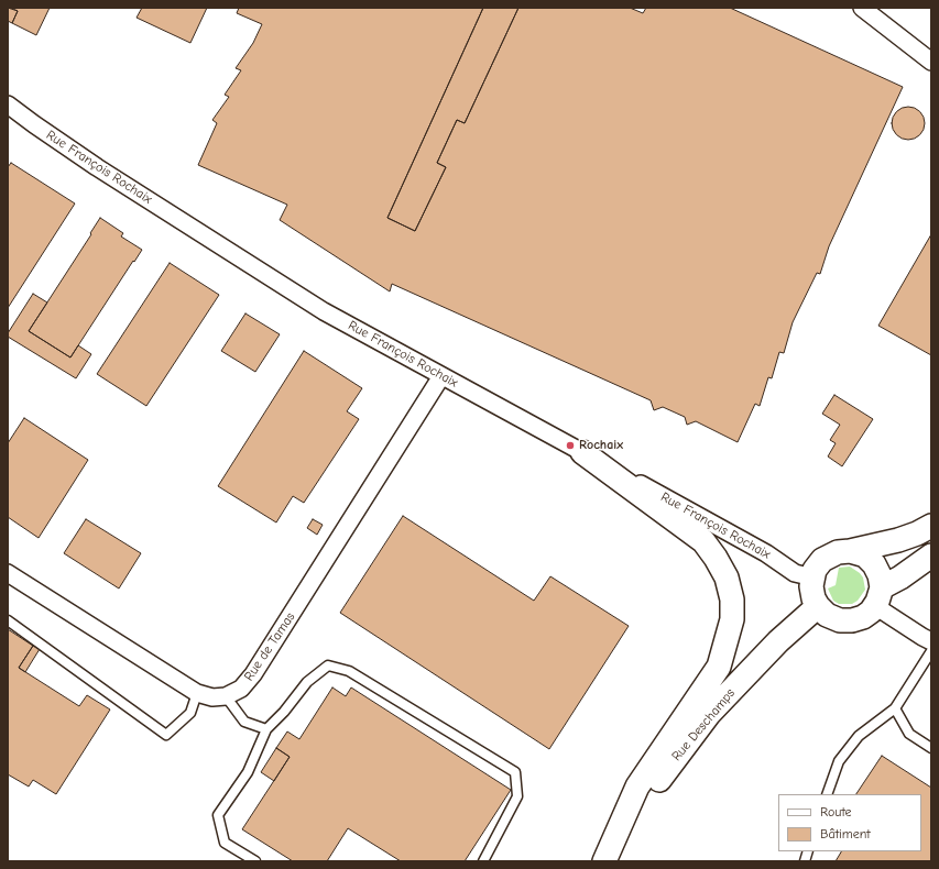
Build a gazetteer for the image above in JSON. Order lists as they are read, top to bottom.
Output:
{
  "streets": {
    "main road": ["Rue Deschamps"],
    "street": ["Rue François Rochaix", "Rue de Tamas"]
  },
  "crossings": [
    ["Rue François Rochaix", "Rue de Tamas"],
    ["Rue François Rochaix", "Rue Deschamps"]
  ],
  "places": ["Rochaix"],
  "legend": ["Route", "Bâtiment"]
}
